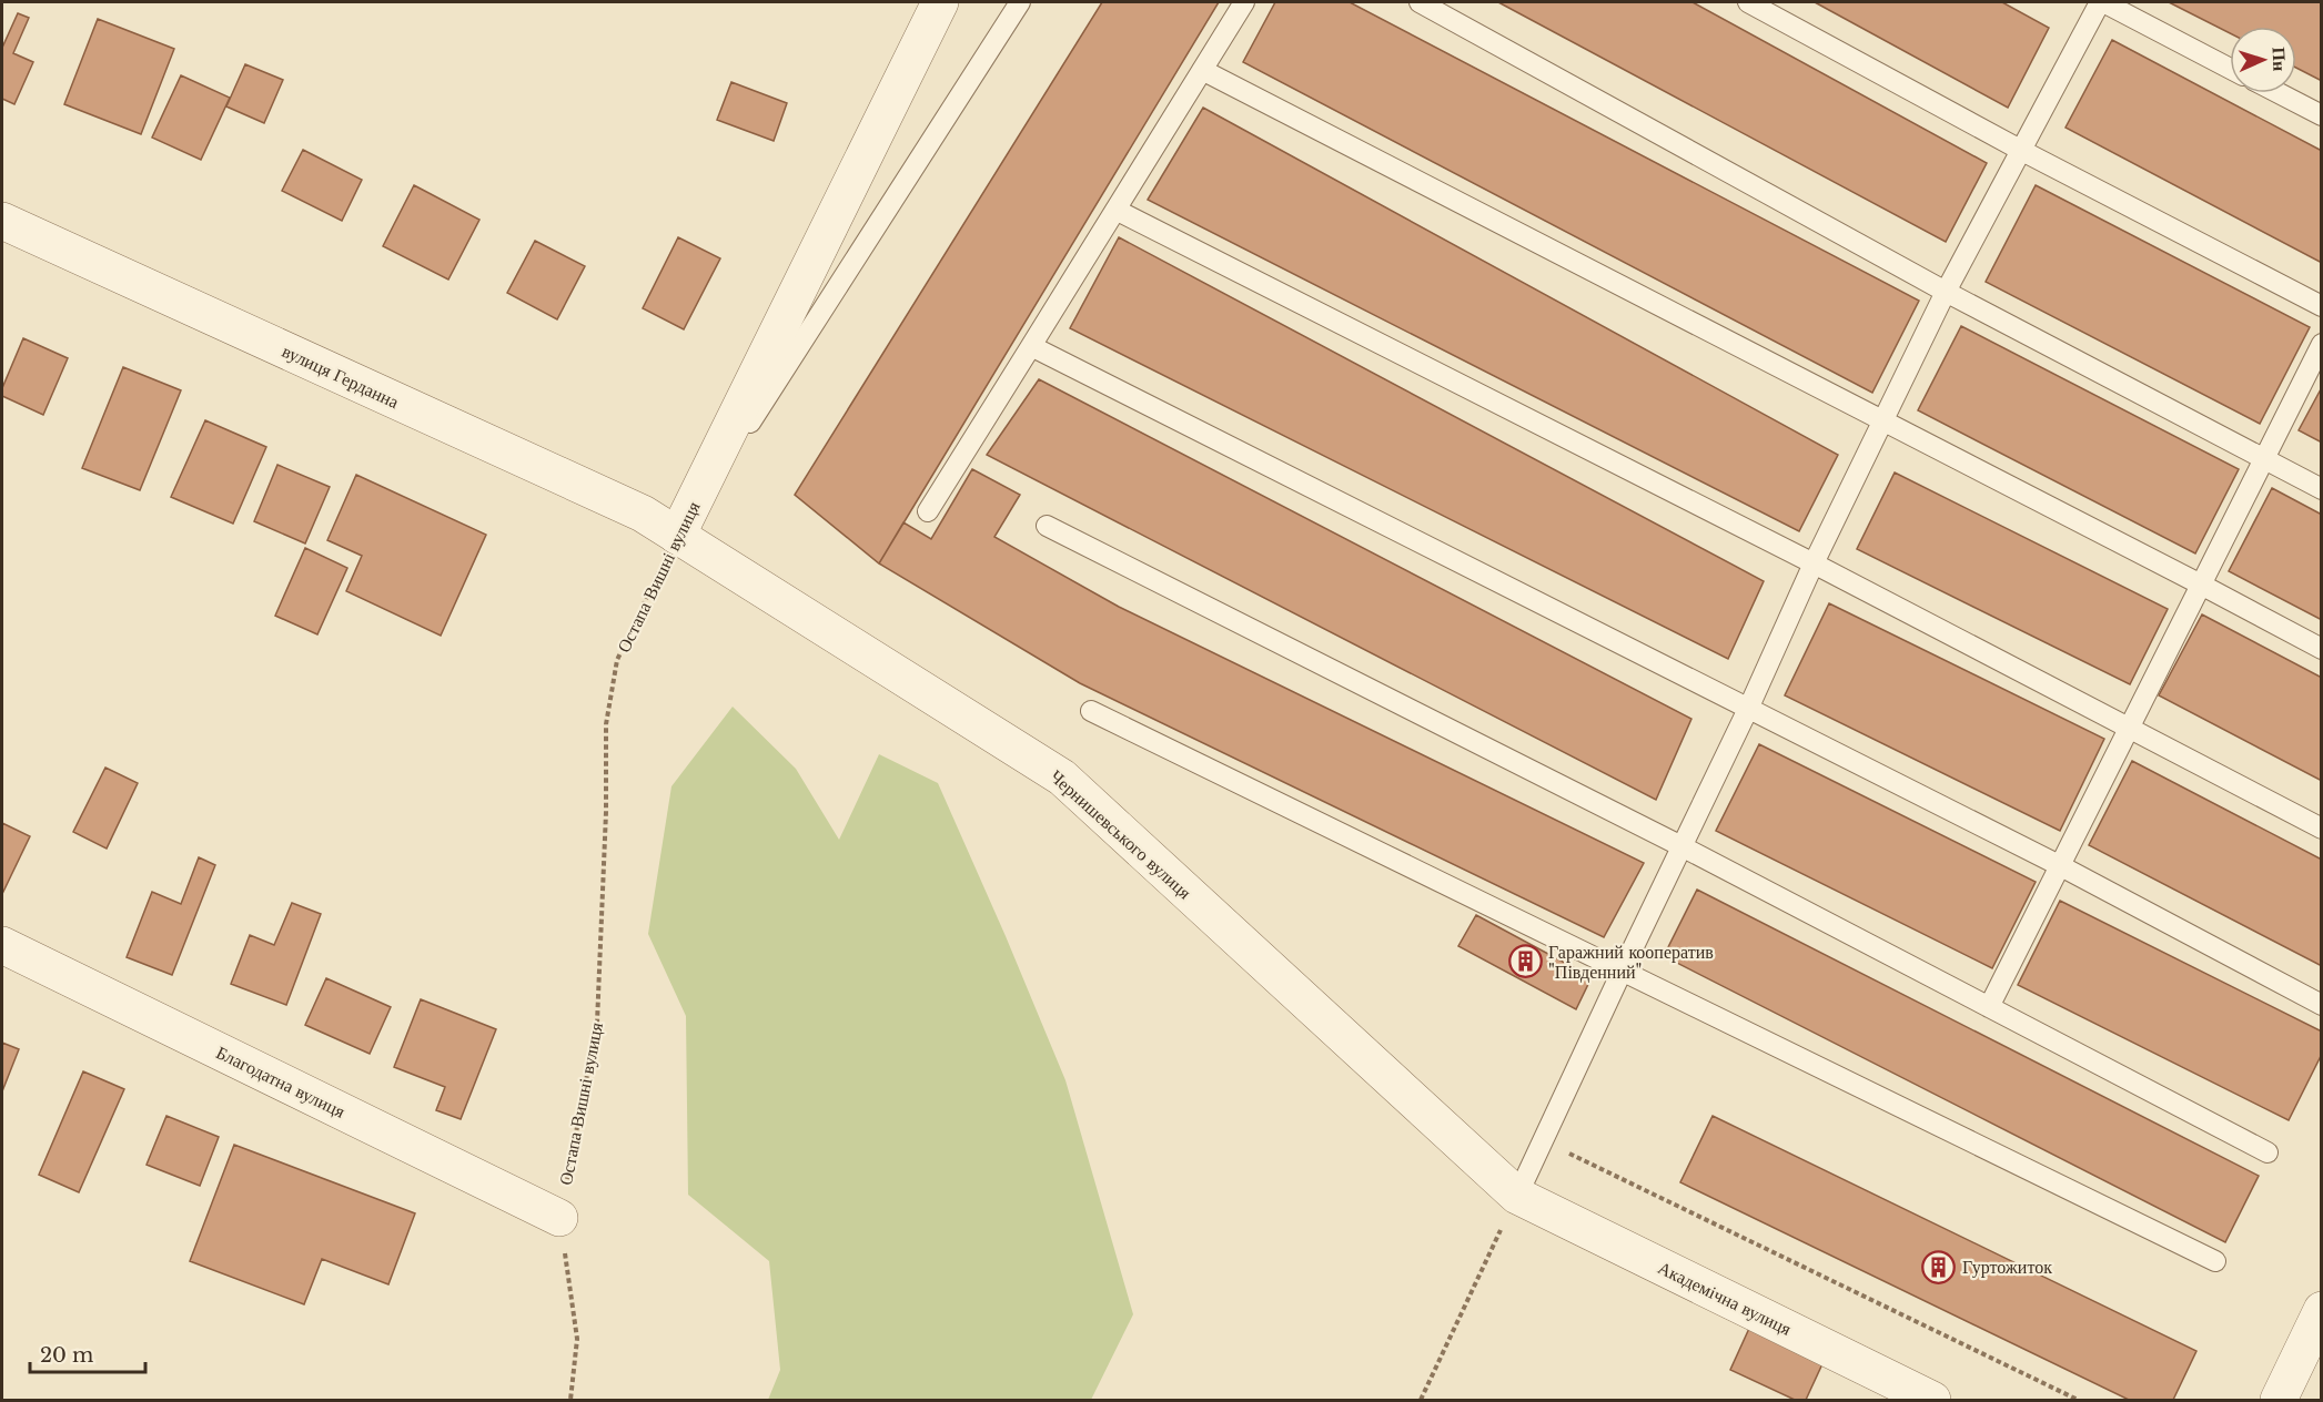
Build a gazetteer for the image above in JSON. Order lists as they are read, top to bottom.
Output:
{
  "streets": {
    "street": [
      "вулиця Герданна",
      "Остапа Вишні вулиця",
      "Чернишевського вулиця",
      "Благодатна вулиця",
      "Академічна вулиця"
    ]
  },
  "crossings": [
    ["вулиця Герданна", "Остапа Вишні вулиця"],
    ["вулиця Герданна", "Чернишевського вулиця"],
    ["Остапа Вишні вулиця", "Чернишевського вулиця"],
    ["Остапа Вишні вулиця", "Благодатна вулиця"],
    ["Чернишевського вулиця", "Академічна вулиця"]
  ],
  "places": {
    "building": ["Гаражний кооператив \"Південний\"", "Гуртожиток"]
  },
  "scale_bar": "20 m",
  "north": "right"
}
